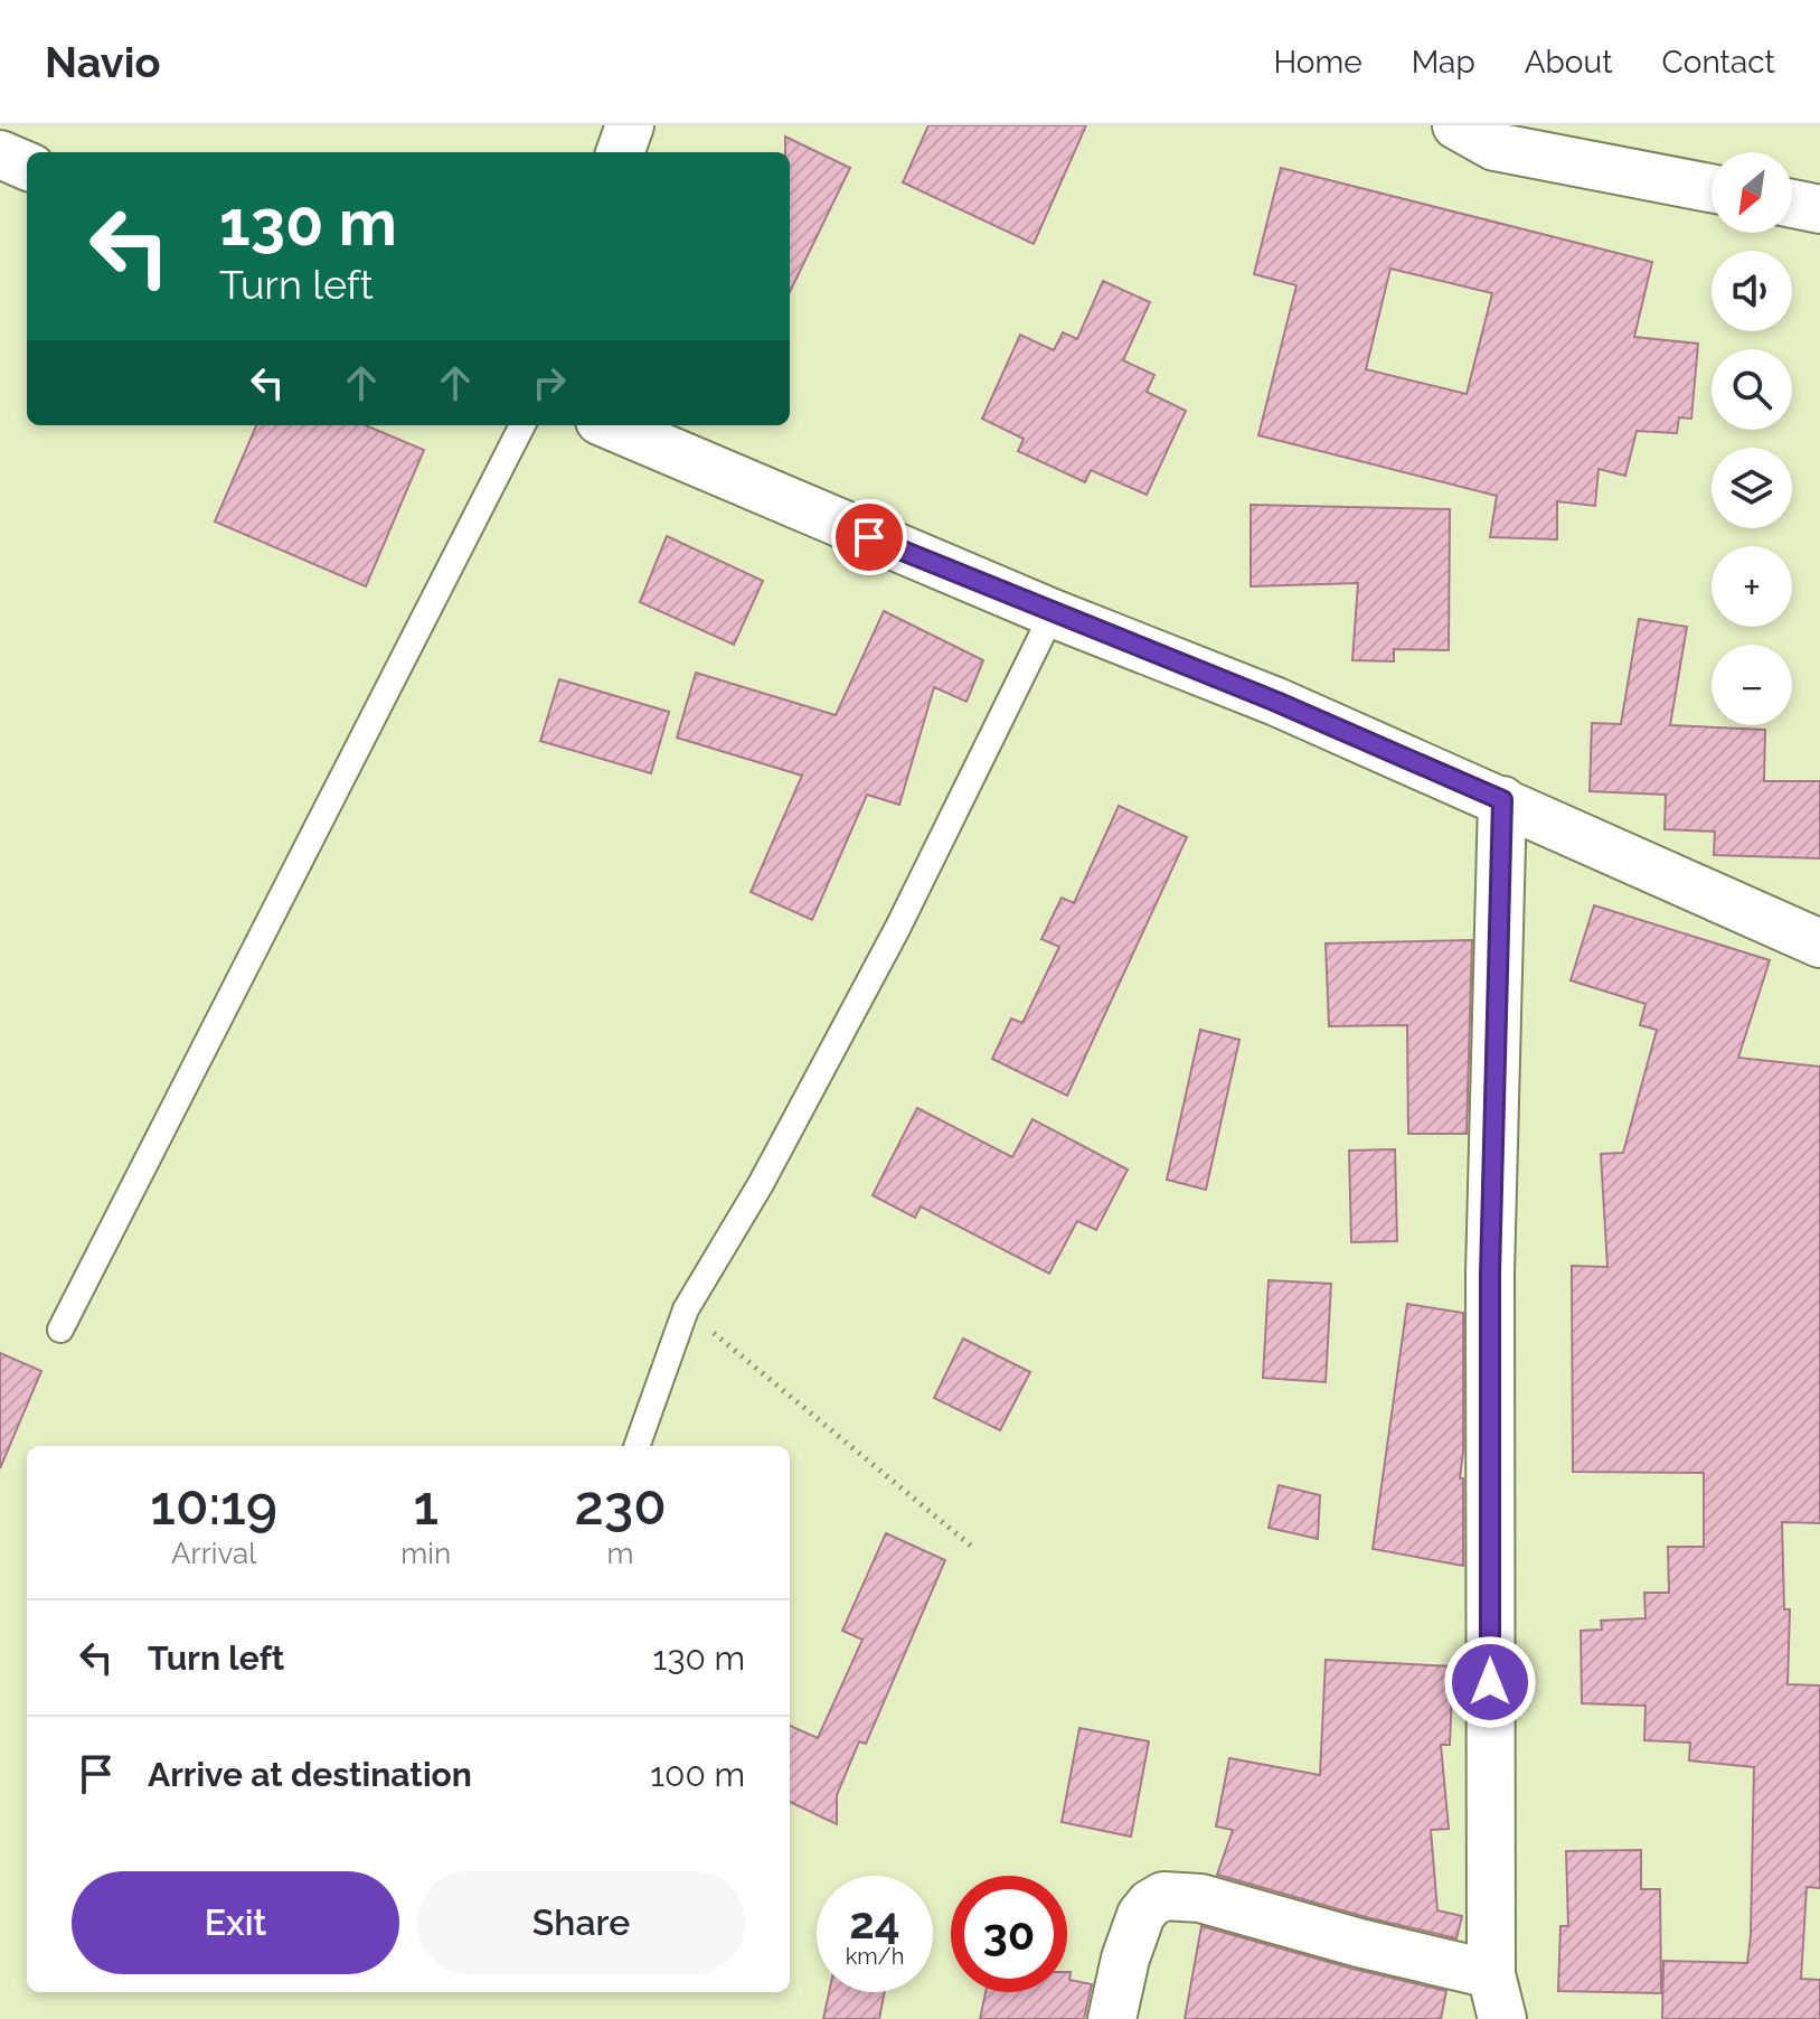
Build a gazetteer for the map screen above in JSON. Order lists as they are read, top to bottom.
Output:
{
  "north": "bottom left",
  "page": {
    "header": "Navio",
    "nav": [
      "Home",
      "Map",
      "About",
      "Contact"
    ],
    "map_buttons": ["+", "−"],
    "turn": ["130 m", "Turn left"],
    "eta": [
      "10:19",
      "Arrival",
      "1",
      "min",
      "230",
      "m"
    ],
    "list": [
      {
        "name": "Turn left",
        "value": "130 m"
      },
      {
        "name": "Arrive at destination",
        "value": "100 m"
      }
    ],
    "buttons": ["Exit", "Share"],
    "speed": "24 km/h",
    "limit": "30"
  }
}
